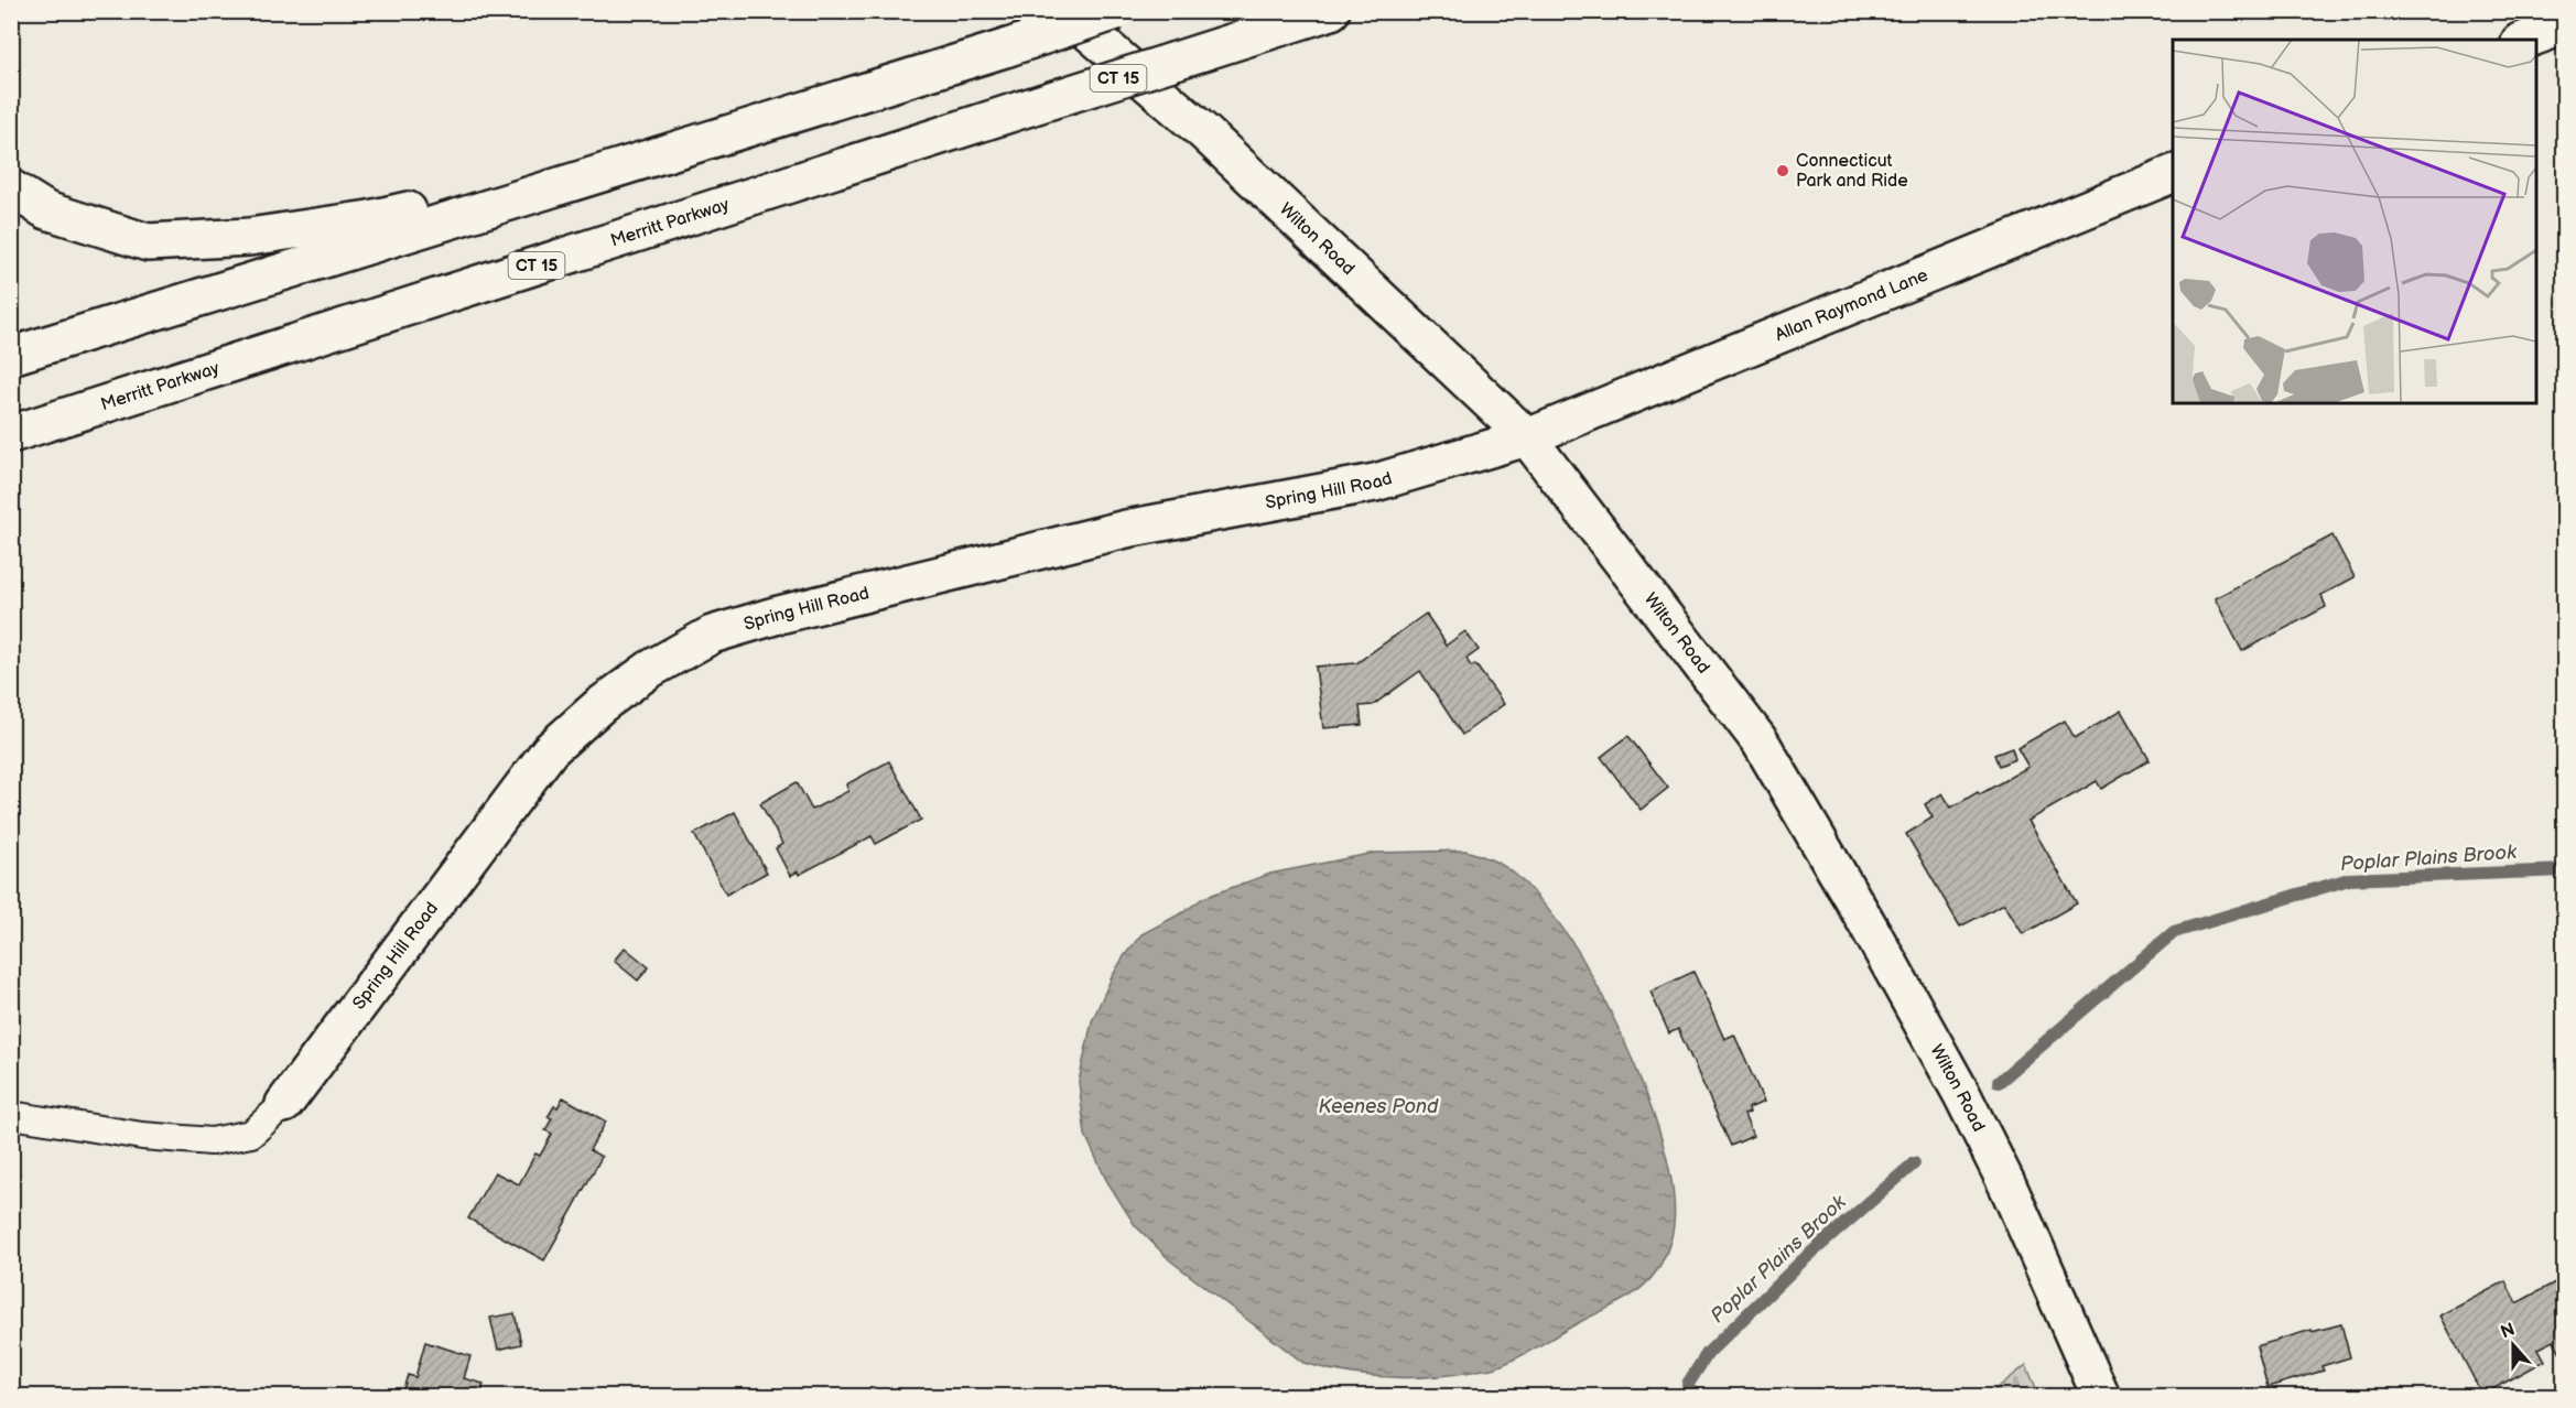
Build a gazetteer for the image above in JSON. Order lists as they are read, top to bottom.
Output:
{
  "streets": {
    "main road": [
      "CT 15",
      "Merritt Parkway",
      "Wilton Road",
      "Allan Raymond Lane",
      "Spring Hill Road"
    ]
  },
  "crossings": [
    ["Wilton Road", "Allan Raymond Lane"],
    ["Wilton Road", "Spring Hill Road"],
    ["Allan Raymond Lane", "Spring Hill Road"]
  ],
  "water": ["Poplar Plains Brook", "Keenes Pond"],
  "places": ["Connecticut Park and Ride"],
  "north": "top"
}
